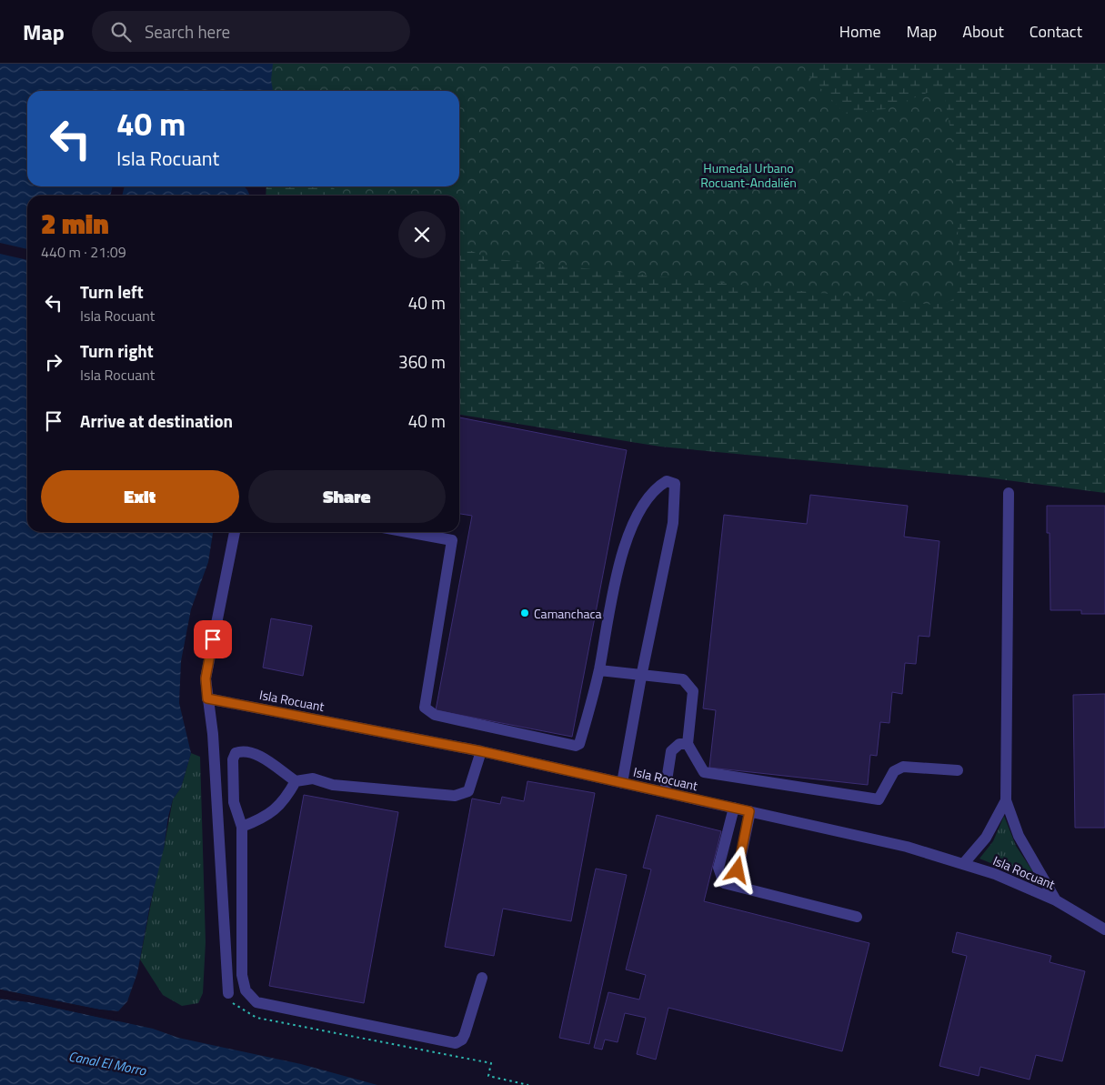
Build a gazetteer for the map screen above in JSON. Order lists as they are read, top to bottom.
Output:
{
  "streets": {
    "street": ["Isla Rocuant"]
  },
  "water": ["Canal El Morro"],
  "parks": ["Humedal Urbano Rocuant-Andalién"],
  "places": ["Camanchaca"],
  "page": {
    "header": "Map",
    "search": "Search here",
    "nav": [
      "Home",
      "Map",
      "About",
      "Contact"
    ],
    "turn": ["40 m", "Isla Rocuant"],
    "heading": ["2 min", "440 m · 21:09"],
    "list": [
      {
        "name": "Turn left",
        "note": "Isla Rocuant",
        "value": "40 m"
      },
      {
        "name": "Turn right",
        "note": "Isla Rocuant",
        "value": "360 m"
      },
      {
        "name": "Arrive at destination",
        "value": "40 m"
      }
    ],
    "buttons": ["Exit", "Share"]
  }
}
